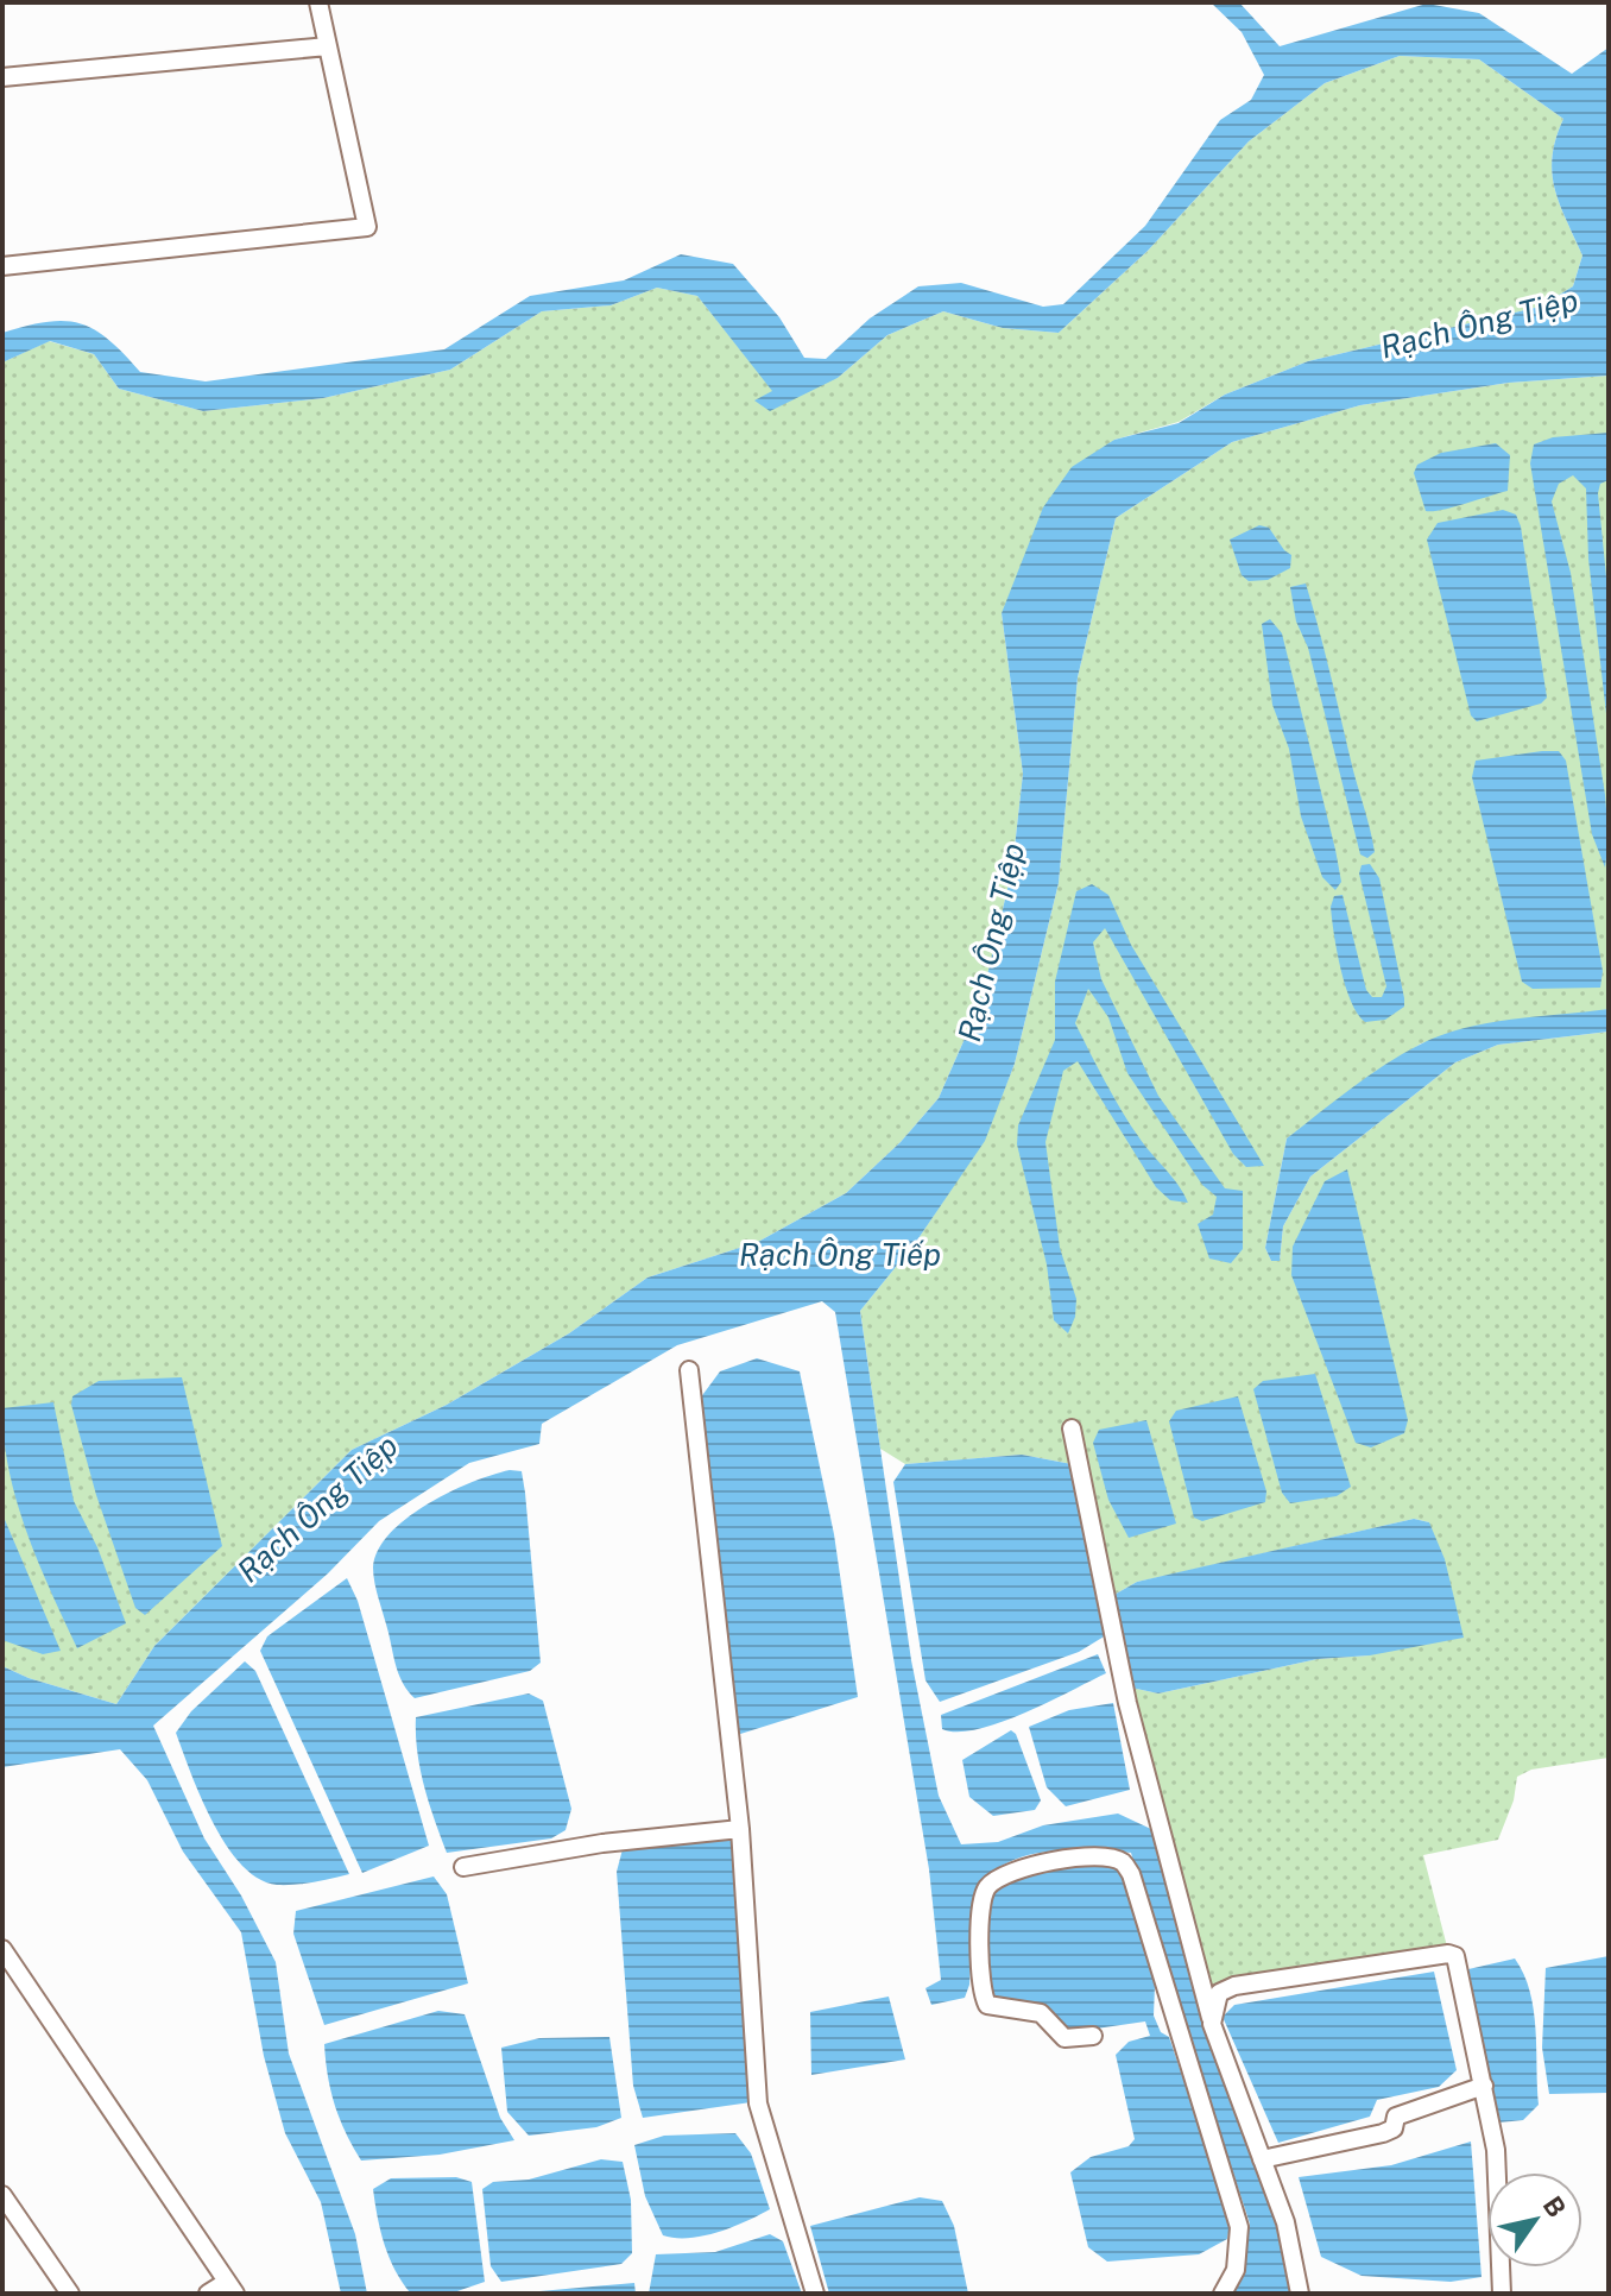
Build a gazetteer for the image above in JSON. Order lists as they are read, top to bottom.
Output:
{
  "water": ["Rạch Ông Tiệp", "Rạch Ông Tiếp"],
  "north": "top right"
}
